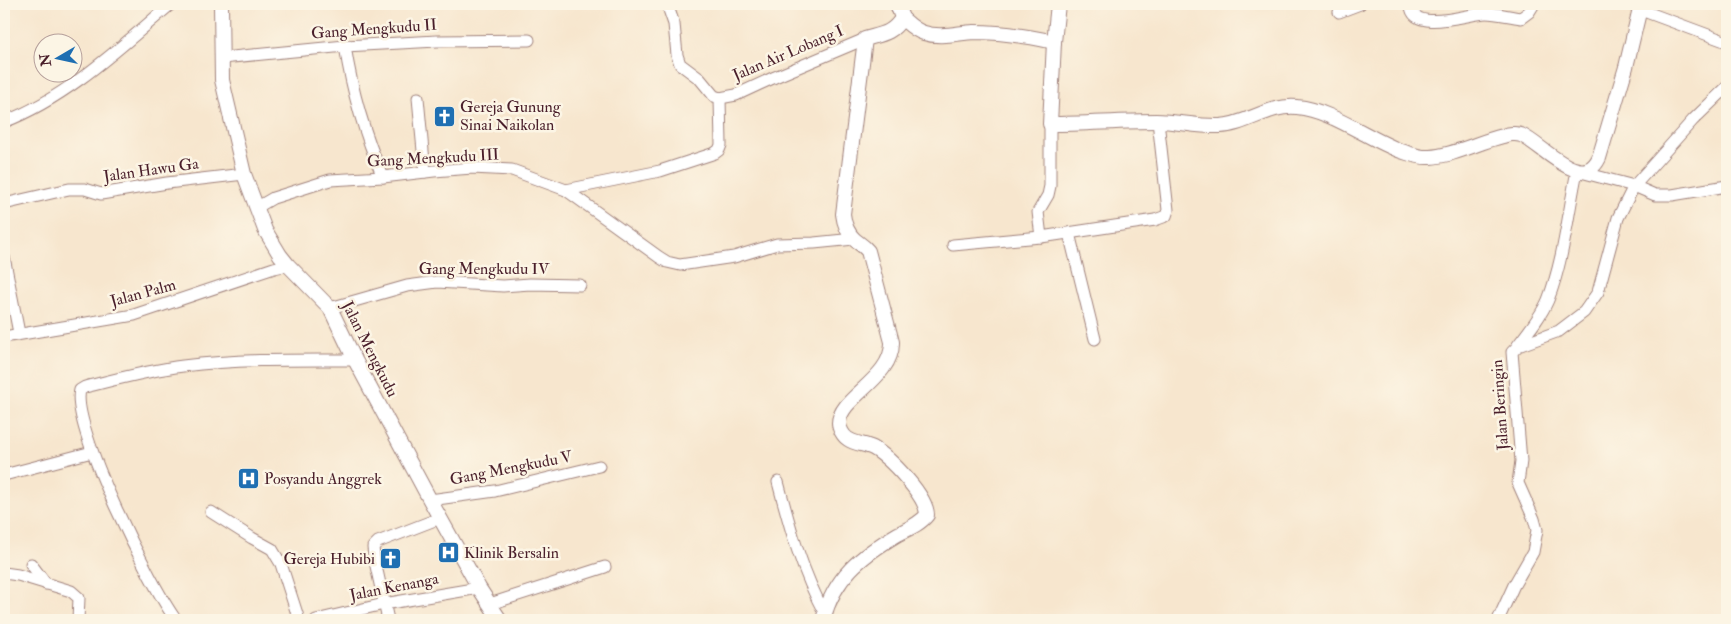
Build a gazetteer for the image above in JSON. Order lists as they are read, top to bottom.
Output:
{
  "streets": {
    "street": [
      "Gang Mengkudu II",
      "Jalan Air Lobang I",
      "Gang Mengkudu III",
      "Jalan Hawu Ga",
      "Gang Mengkudu IV",
      "Jalan Palm",
      "Jalan Mengkudu",
      "Jalan Beringin",
      "Gang Mengkudu V",
      "Jalan Kenanga"
    ]
  },
  "crossings": [
    ["Gang Mengkudu II", "Jalan Mengkudu"],
    ["Jalan Air Lobang I", "Gang Mengkudu III"],
    ["Gang Mengkudu III", "Jalan Mengkudu"],
    ["Jalan Hawu Ga", "Jalan Mengkudu"],
    ["Gang Mengkudu IV", "Jalan Mengkudu"],
    ["Jalan Palm", "Jalan Mengkudu"],
    ["Jalan Mengkudu", "Gang Mengkudu V"],
    ["Jalan Mengkudu", "Jalan Kenanga"]
  ],
  "places": {
    "church": ["Gereja Gunung Sinai Naikolan", "Gereja Hubibi"],
    "hospital": ["Posyandu Anggrek", "Klinik Bersalin"]
  },
  "north": "left"
}
